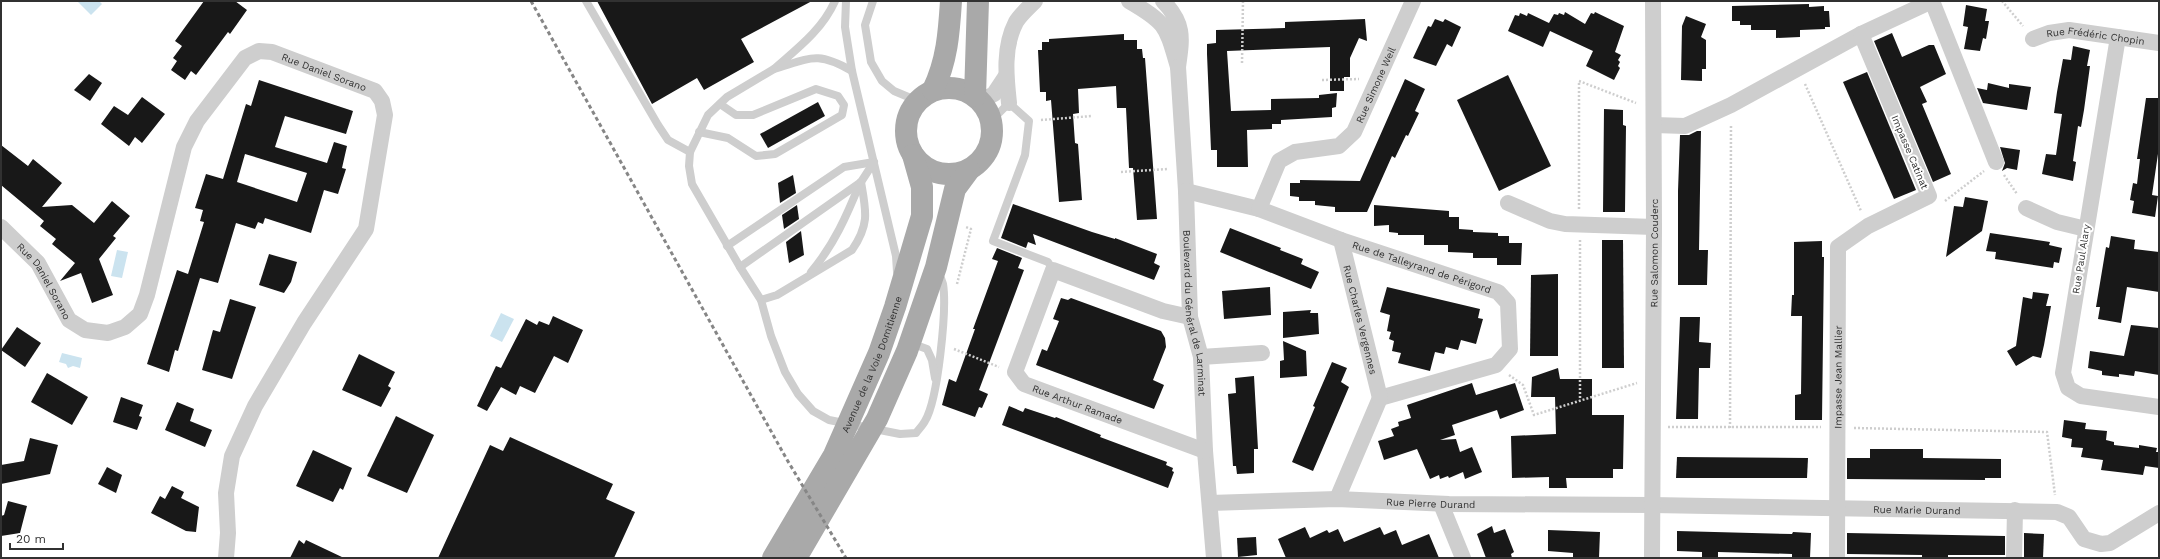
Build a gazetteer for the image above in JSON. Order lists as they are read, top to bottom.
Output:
{
  "streets": {
    "main road": ["Avenue de la Voie Domitienne"],
    "street": [
      "Rue Frédéric Chopin",
      "Rue Daniel Sorano",
      "Rue Simone Weil",
      "Impasse Catinat",
      "Rue Salomon Couderc",
      "Rue Paul Alary",
      "Rue de Talleyrand de Périgord",
      "Boulevard du Général de Larminat",
      "Rue Charles Vergennes",
      "Impasse Jean Mallier",
      "Rue Arthur Ramade",
      "Rue Pierre Durand",
      "Rue Marie Durand"
    ]
  },
  "crossings": [
    ["Rue Frédéric Chopin", "Rue Paul Alary"],
    ["Rue Simone Weil", "Rue de Talleyrand de Périgord"],
    ["Impasse Catinat", "Impasse Jean Mallier"],
    ["Rue Salomon Couderc", "Rue Pierre Durand"],
    ["Rue Salomon Couderc", "Rue Marie Durand"],
    ["Rue de Talleyrand de Périgord", "Boulevard du Général de Larminat"],
    ["Rue de Talleyrand de Périgord", "Rue Charles Vergennes"],
    ["Boulevard du Général de Larminat", "Rue Arthur Ramade"],
    ["Boulevard du Général de Larminat", "Rue Pierre Durand"],
    ["Impasse Jean Mallier", "Rue Marie Durand"],
    ["Rue Pierre Durand", "Rue Marie Durand"]
  ],
  "scale_bar": "20 m"
}
